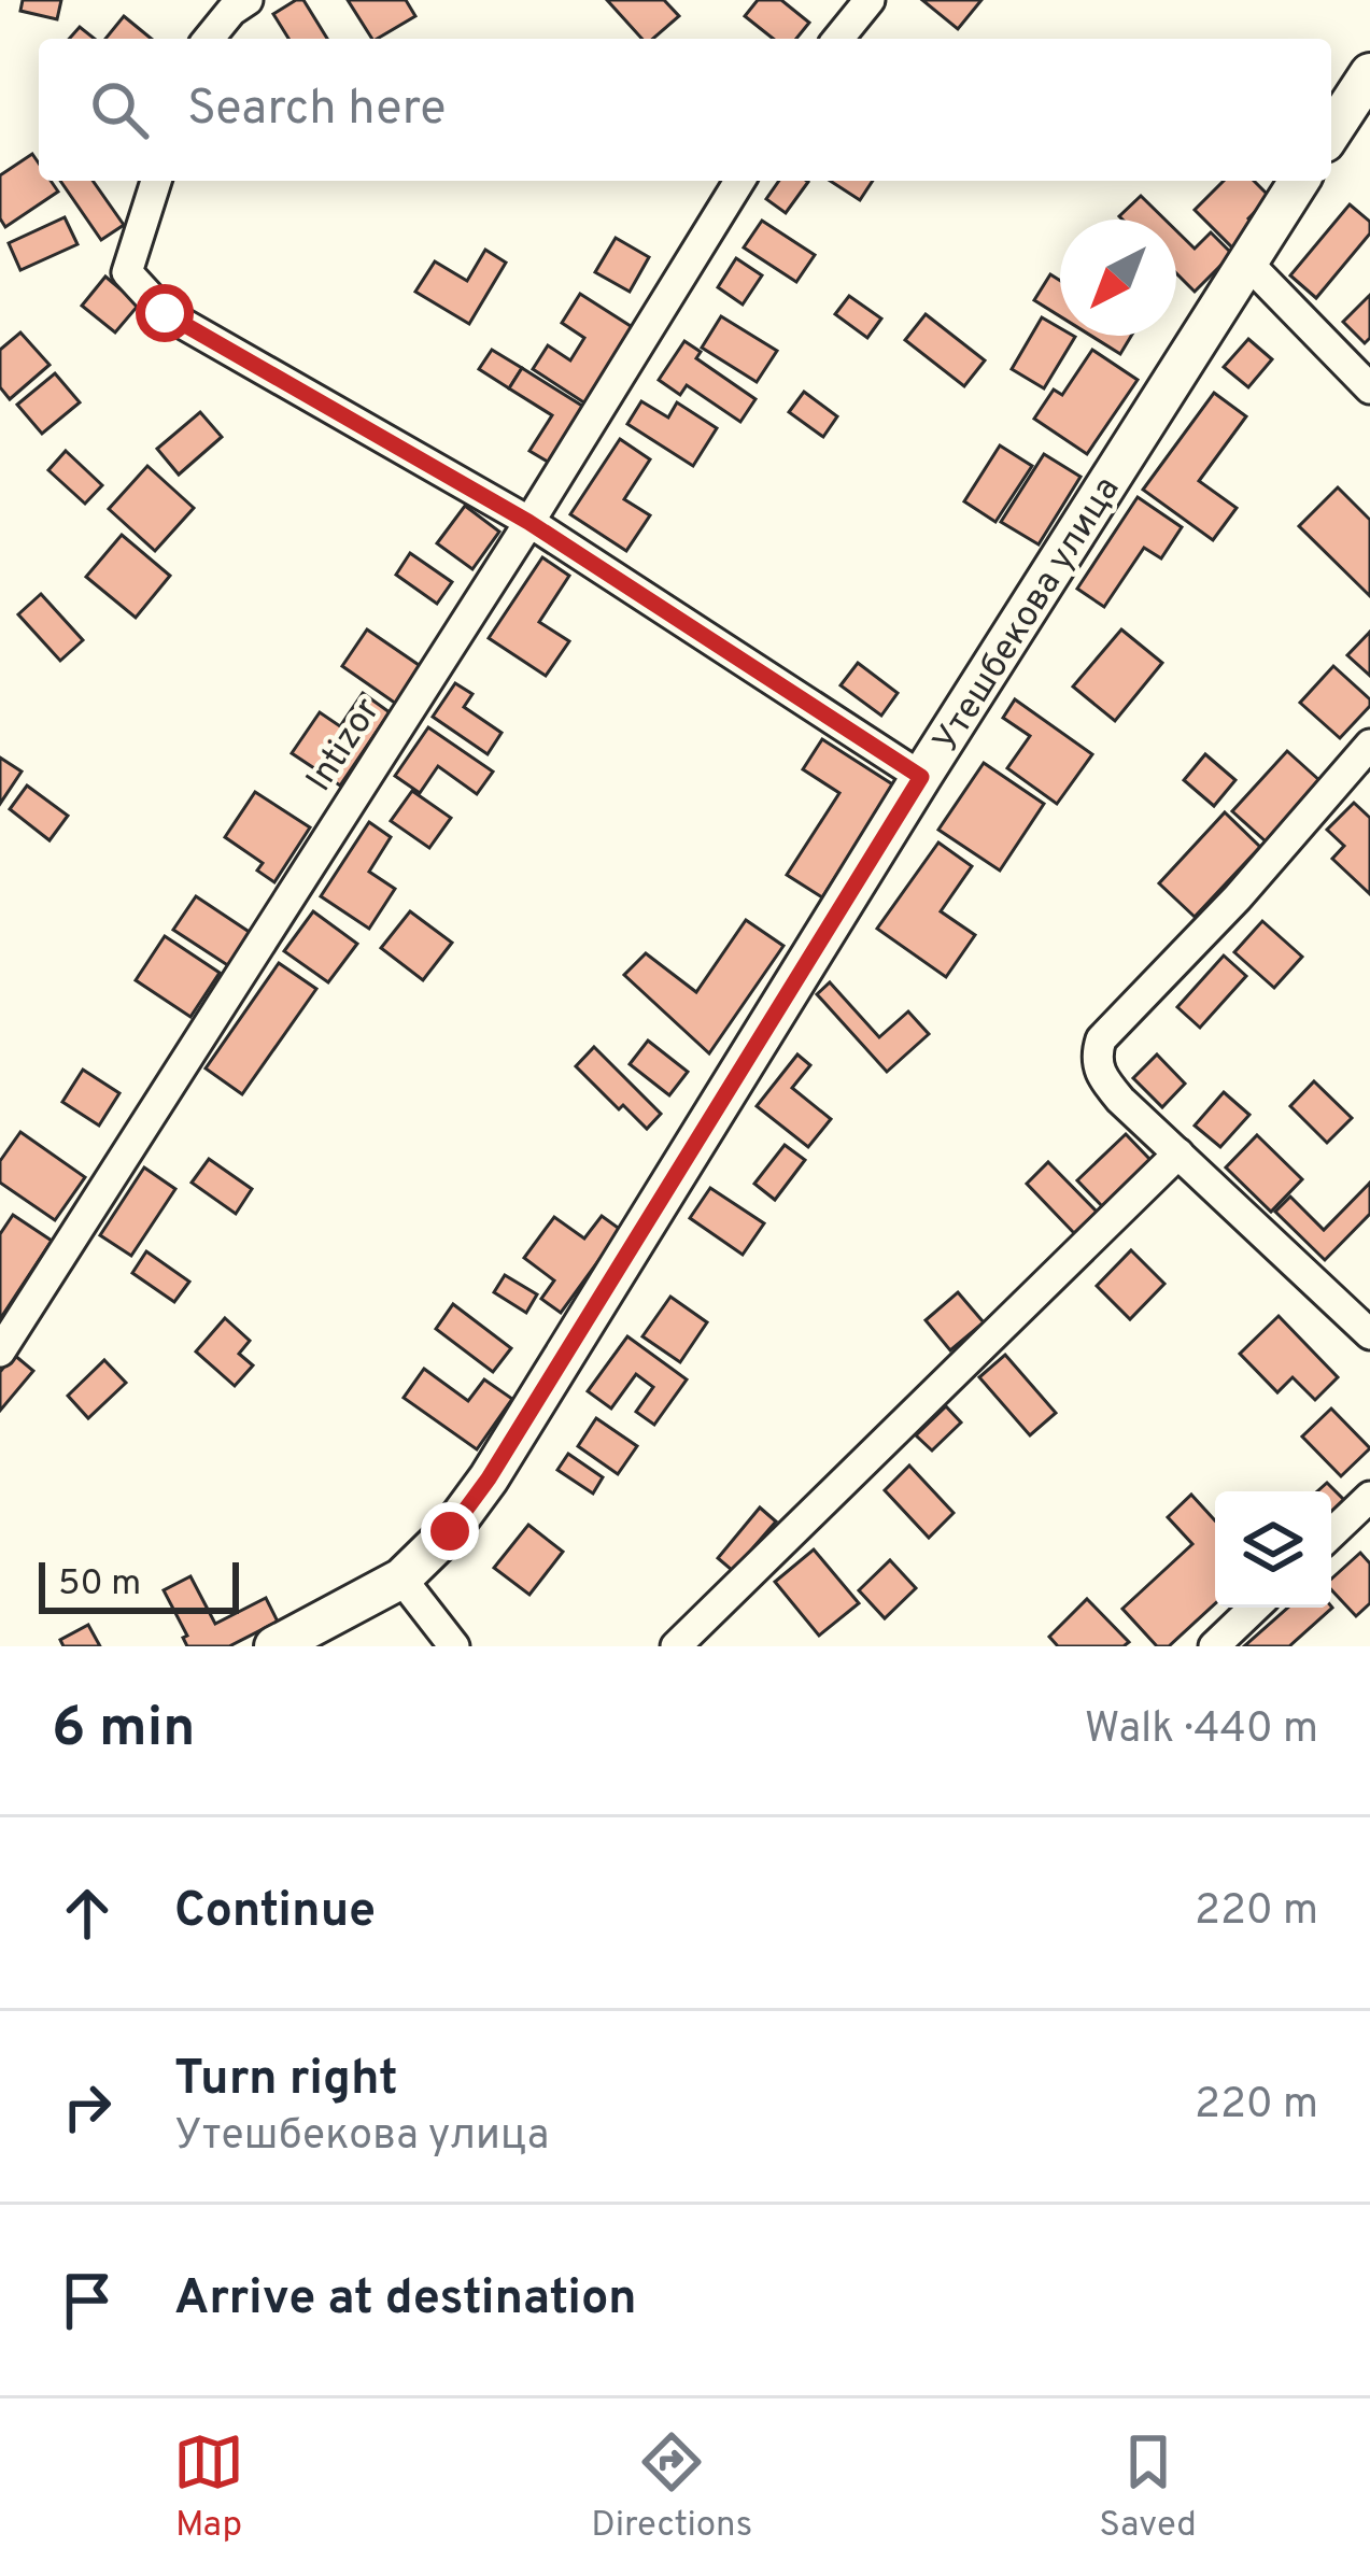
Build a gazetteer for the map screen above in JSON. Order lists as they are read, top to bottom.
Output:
{
  "streets": {
    "main road": ["Утешбекова улица"],
    "street": ["Intizor"]
  },
  "scale_bar": "50 m",
  "north": "bottom left",
  "page": {
    "search": "Search here",
    "scale": "50 m",
    "heading": ["6 min", "Walk · 440 m"],
    "list": [
      ["Continue", "220 m"],
      ["Turn right", "Утешбекова улица", "220 m"],
      "Arrive at destination"
    ],
    "nav": ["Map", "Directions", "Saved"]
  }
}
